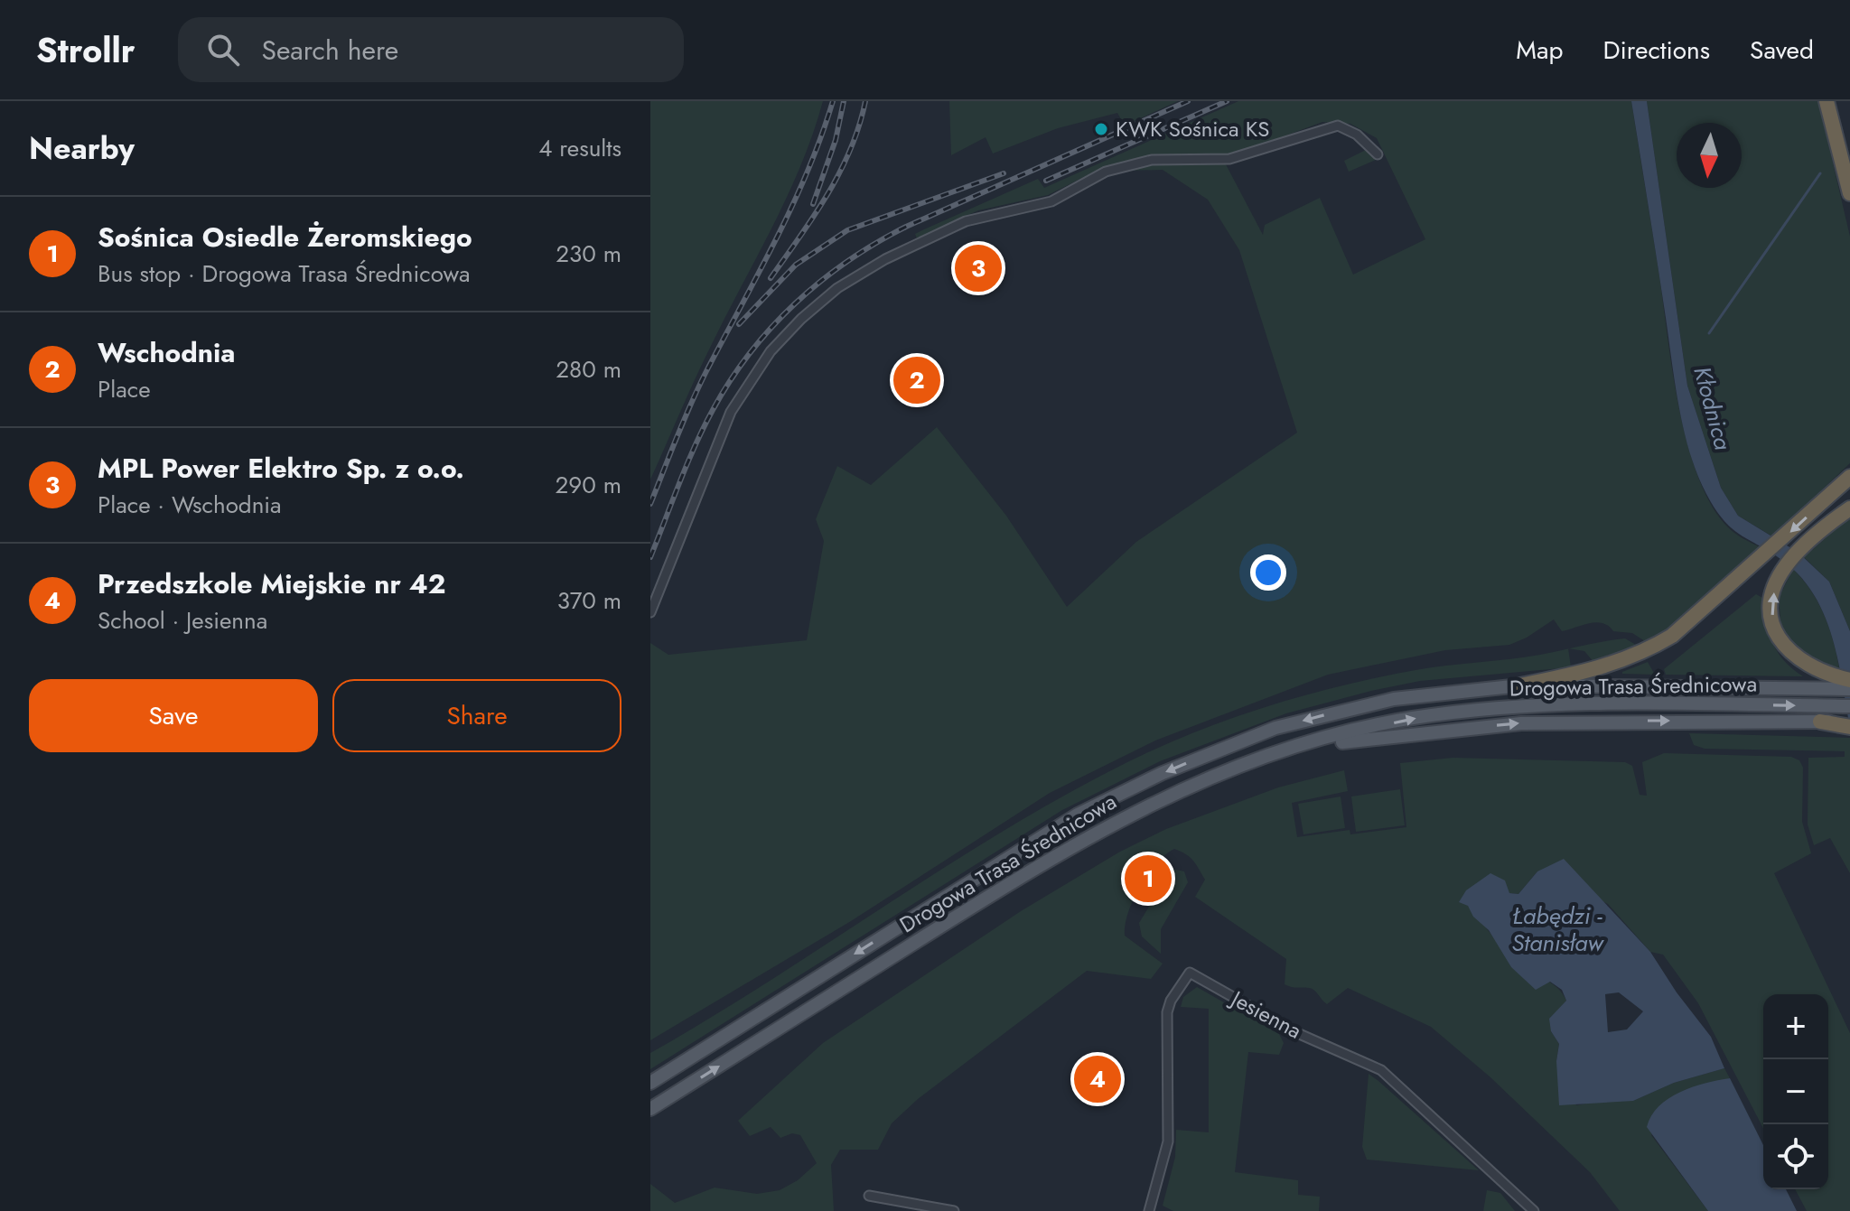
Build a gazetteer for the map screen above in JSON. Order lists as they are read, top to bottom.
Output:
{
  "streets": {
    "main road": ["Drogowa Trasa Średnicowa"],
    "street": ["Jesienna"]
  },
  "water": ["Kłodnica", "Łabędzi - Stanisław"],
  "places": ["KWK Sośnica KS"],
  "north": "bottom",
  "page": {
    "header": "Strollr",
    "search": "Search here",
    "nav": ["Map", "Directions", "Saved"],
    "heading": ["Nearby", "4 results"],
    "list": [
      {
        "mark": "1",
        "name": "Sośnica Osiedle Żeromskiego",
        "note": "Bus stop · Drogowa Trasa Średnicowa",
        "value": "230 m"
      },
      {
        "mark": "2",
        "name": "Wschodnia",
        "note": "Place",
        "value": "280 m"
      },
      {
        "mark": "3",
        "name": "MPL Power Elektro Sp. z o.o.",
        "note": "Place · Wschodnia",
        "value": "290 m"
      },
      {
        "mark": "4",
        "name": "Przedszkole Miejskie nr 42",
        "note": "School · Jesienna",
        "value": "370 m"
      }
    ],
    "pins": [
      "3",
      "2",
      "1",
      "4"
    ],
    "buttons": ["Save", "Share"],
    "map_buttons": ["+", "−"]
  }
}
